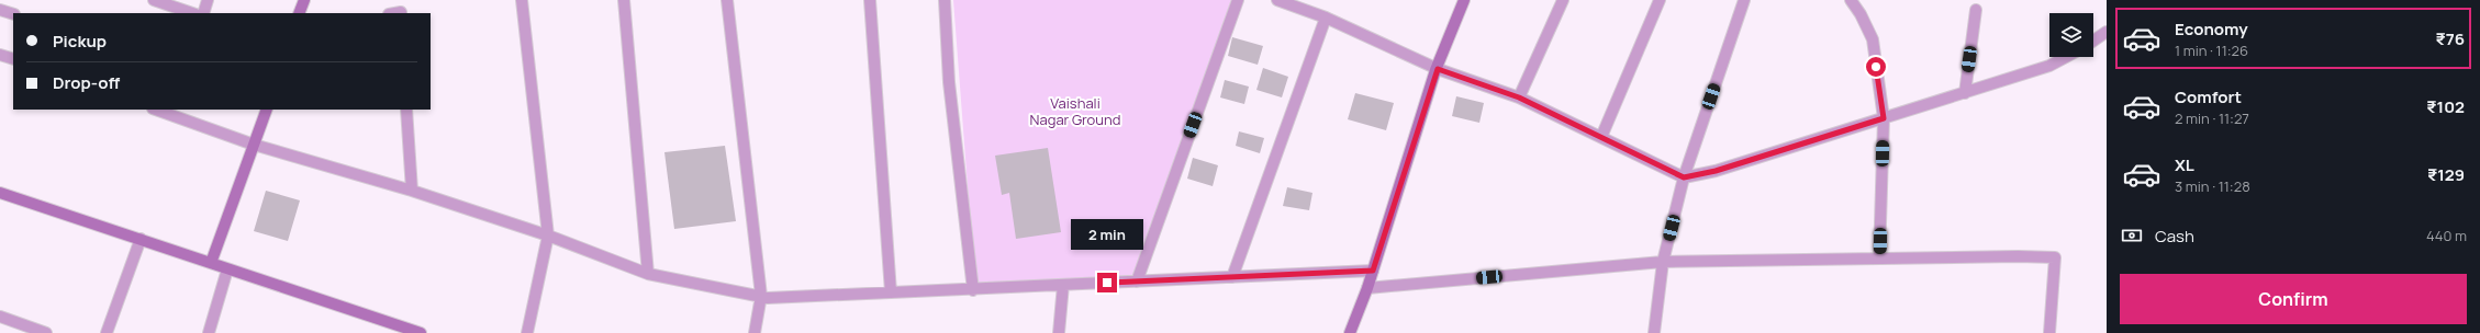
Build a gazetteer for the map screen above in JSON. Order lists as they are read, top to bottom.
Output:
{
  "parks": ["Vaishali Nagar Ground"],
  "page": {
    "list": [
      {
        "name": "Economy",
        "note": "1 min · 11:26",
        "value": "₹76"
      },
      {
        "name": "Comfort",
        "note": "2 min · 11:27",
        "value": "₹102"
      },
      {
        "name": "XL",
        "note": "3 min · 11:28",
        "value": "₹129"
      }
    ],
    "banner": ["Pickup", "Drop-off"],
    "pay": ["Cash", "440 m"],
    "bubble": "2 min",
    "buttons": "Confirm"
  }
}
